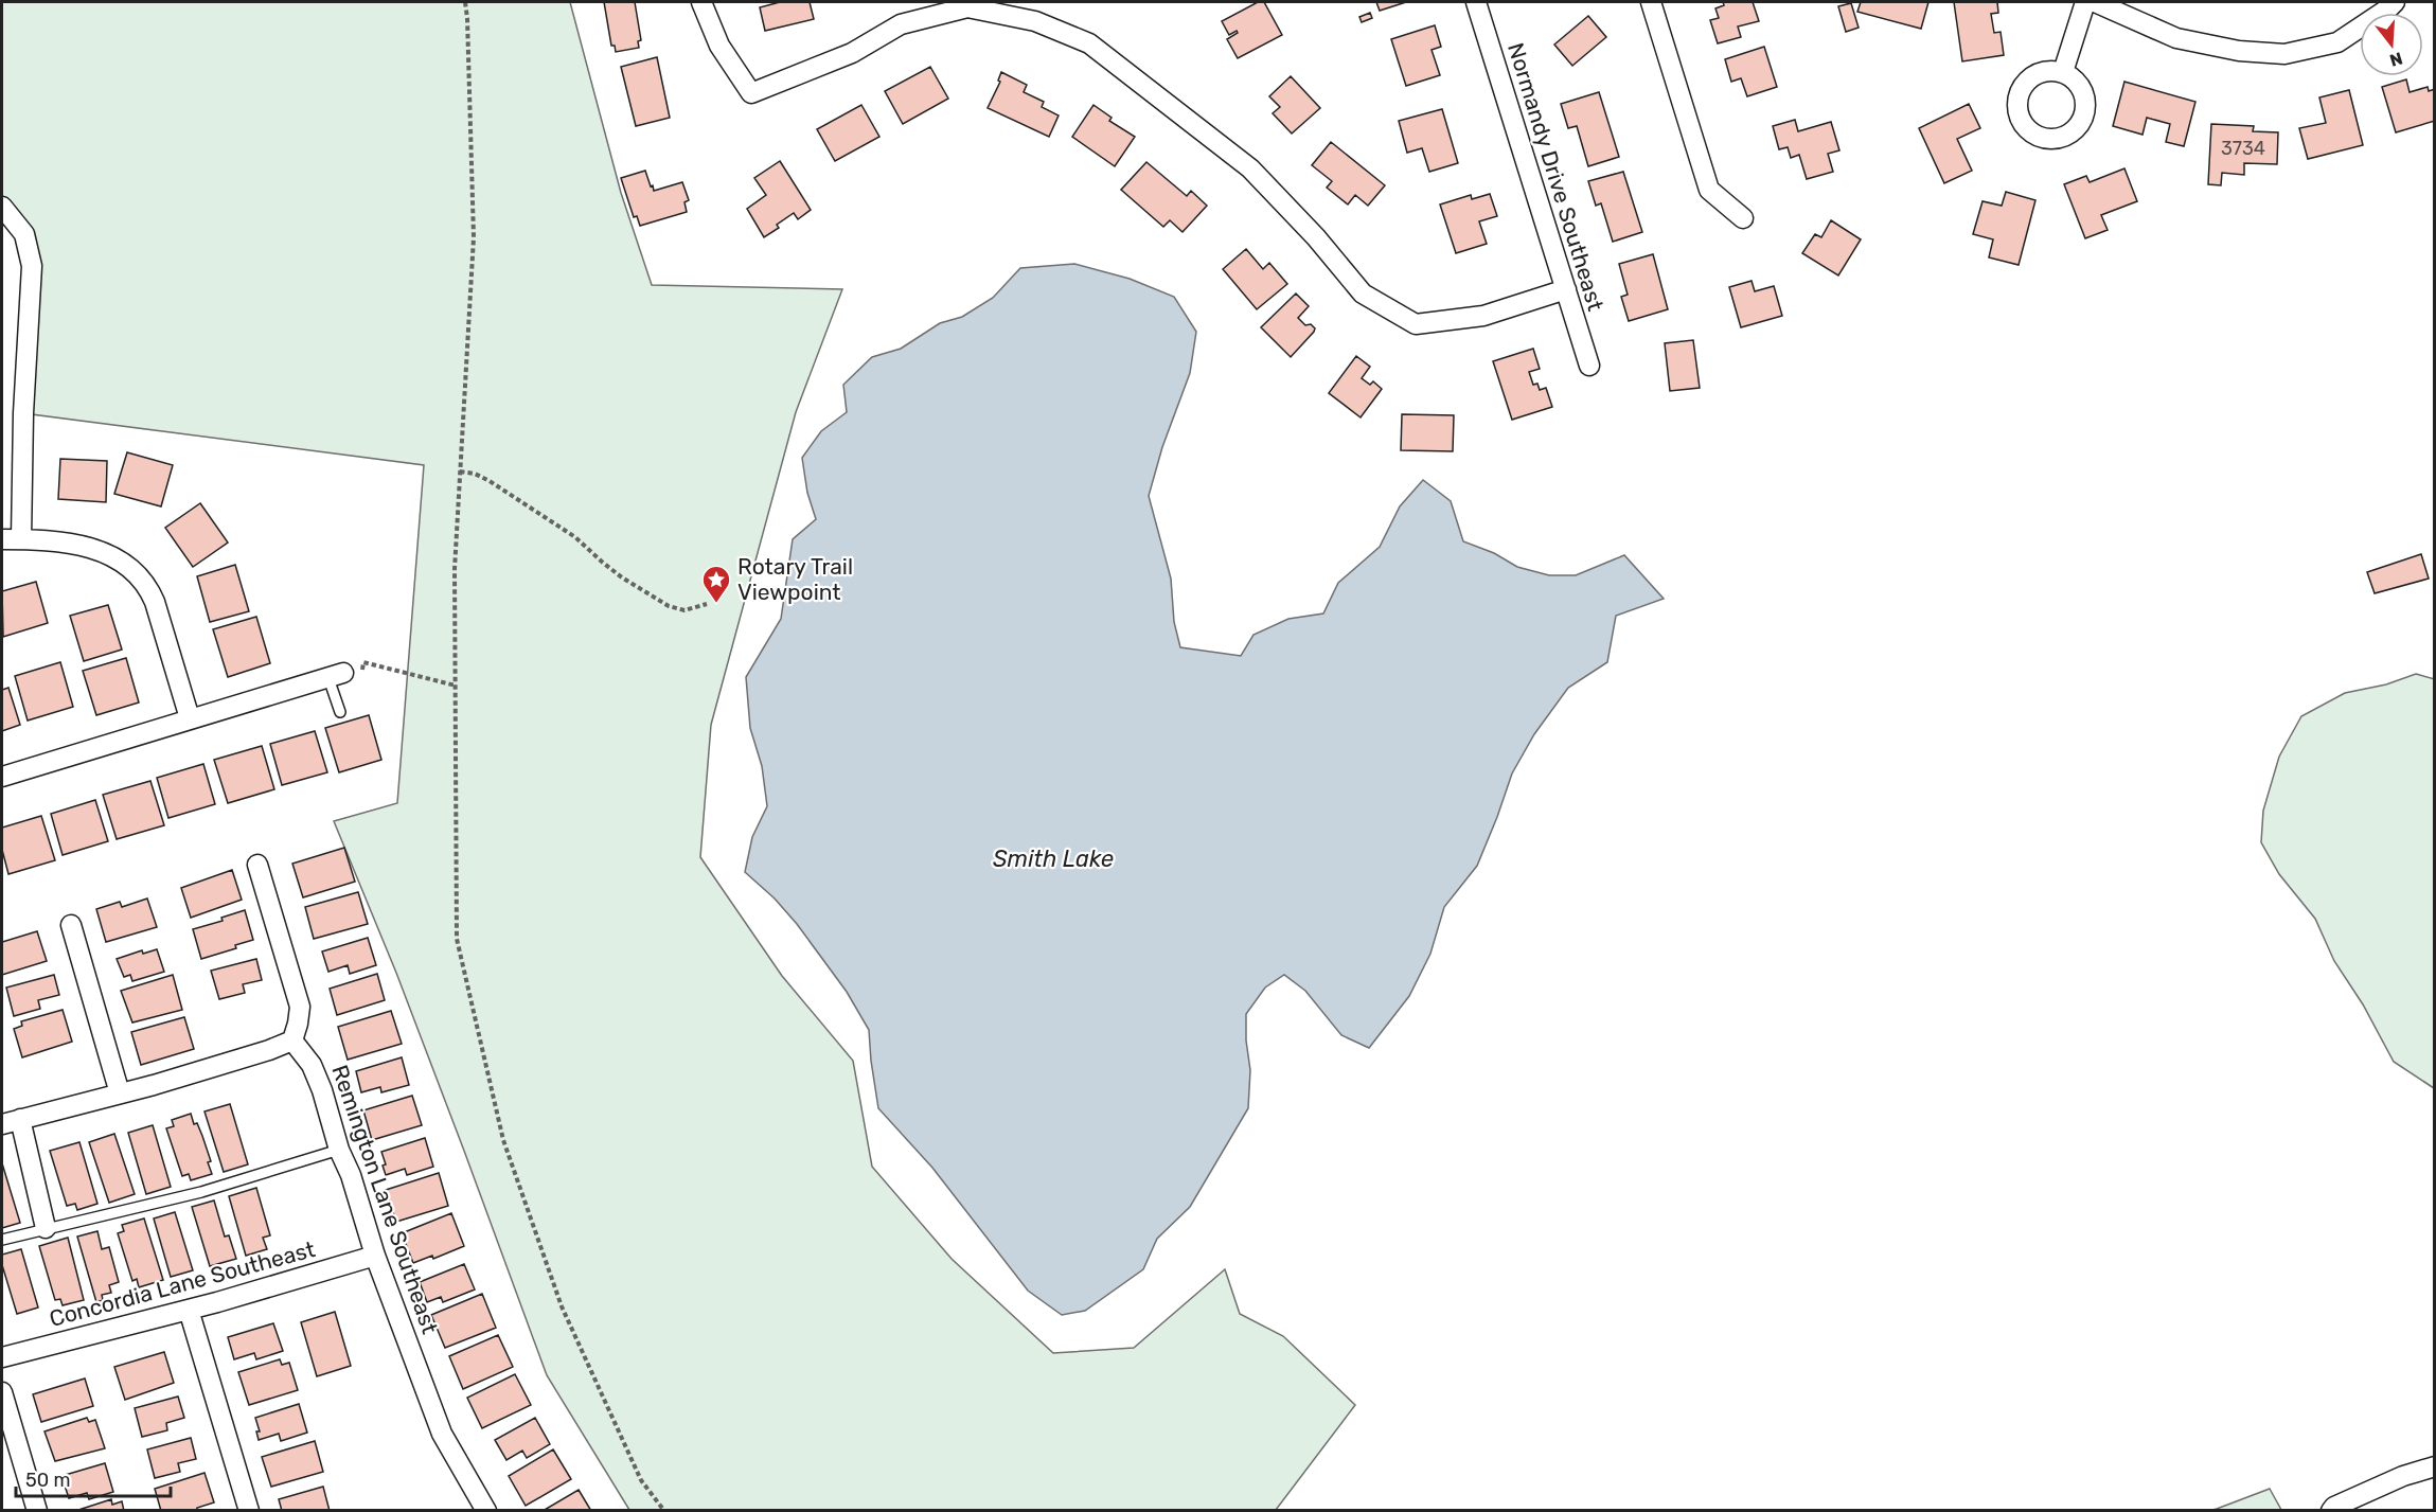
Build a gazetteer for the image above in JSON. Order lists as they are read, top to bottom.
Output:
{
  "streets": {
    "street": ["Normandy Drive Southeast", "Remington Lane Southeast", "Concordia Lane Southeast"]
  },
  "crossings": [
    ["Remington Lane Southeast", "Concordia Lane Southeast"]
  ],
  "water": ["Smith Lake"],
  "places": {
    "place": ["Rotary Trail Viewpoint"]
  },
  "house_numbers": ["3734"],
  "scale_bar": "50 m",
  "north": "bottom"
}
